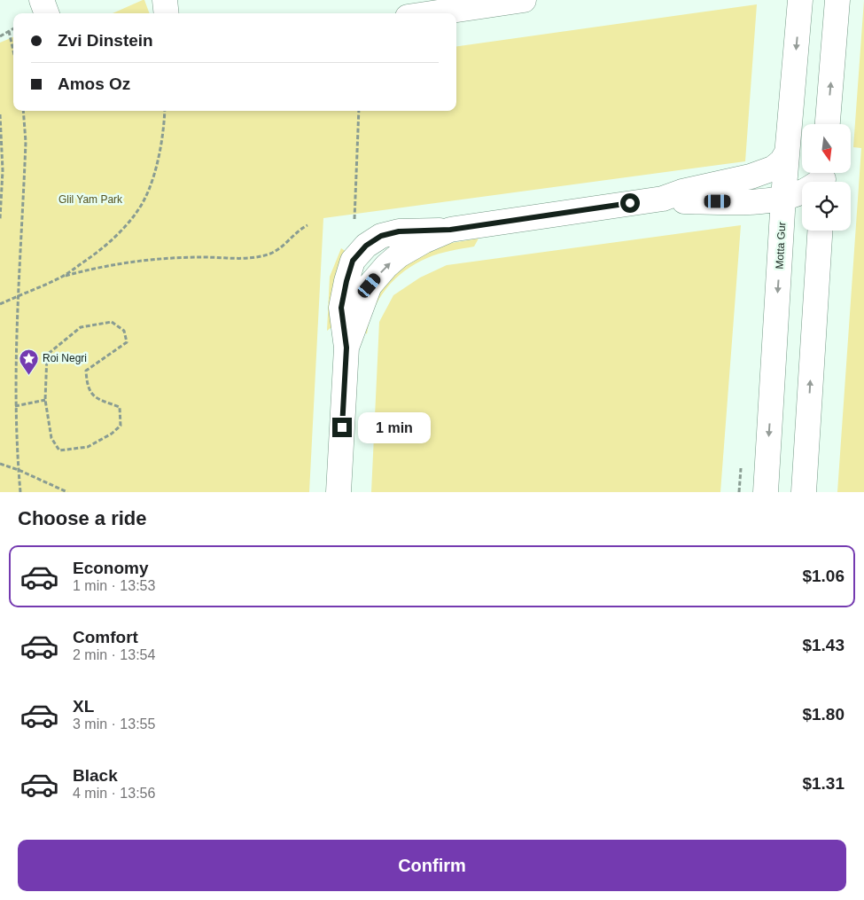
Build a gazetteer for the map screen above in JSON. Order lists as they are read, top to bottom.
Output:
{
  "streets": {
    "street": ["Motta Gur"]
  },
  "parks": ["Glil Yam Park"],
  "places": {
    "place": ["Roi Negri"]
  },
  "north": "bottom",
  "page": {
    "banner": ["Zvi Dinstein", "Amos Oz"],
    "bubble": "1 min",
    "heading": "Choose a ride",
    "list": [
      {
        "name": "Economy",
        "note": "1 min · 13:53",
        "value": "$1.06"
      },
      {
        "name": "Comfort",
        "note": "2 min · 13:54",
        "value": "$1.43"
      },
      {
        "name": "XL",
        "note": "3 min · 13:55",
        "value": "$1.80"
      },
      {
        "name": "Black",
        "note": "4 min · 13:56",
        "value": "$1.31"
      }
    ],
    "buttons": "Confirm"
  }
}
